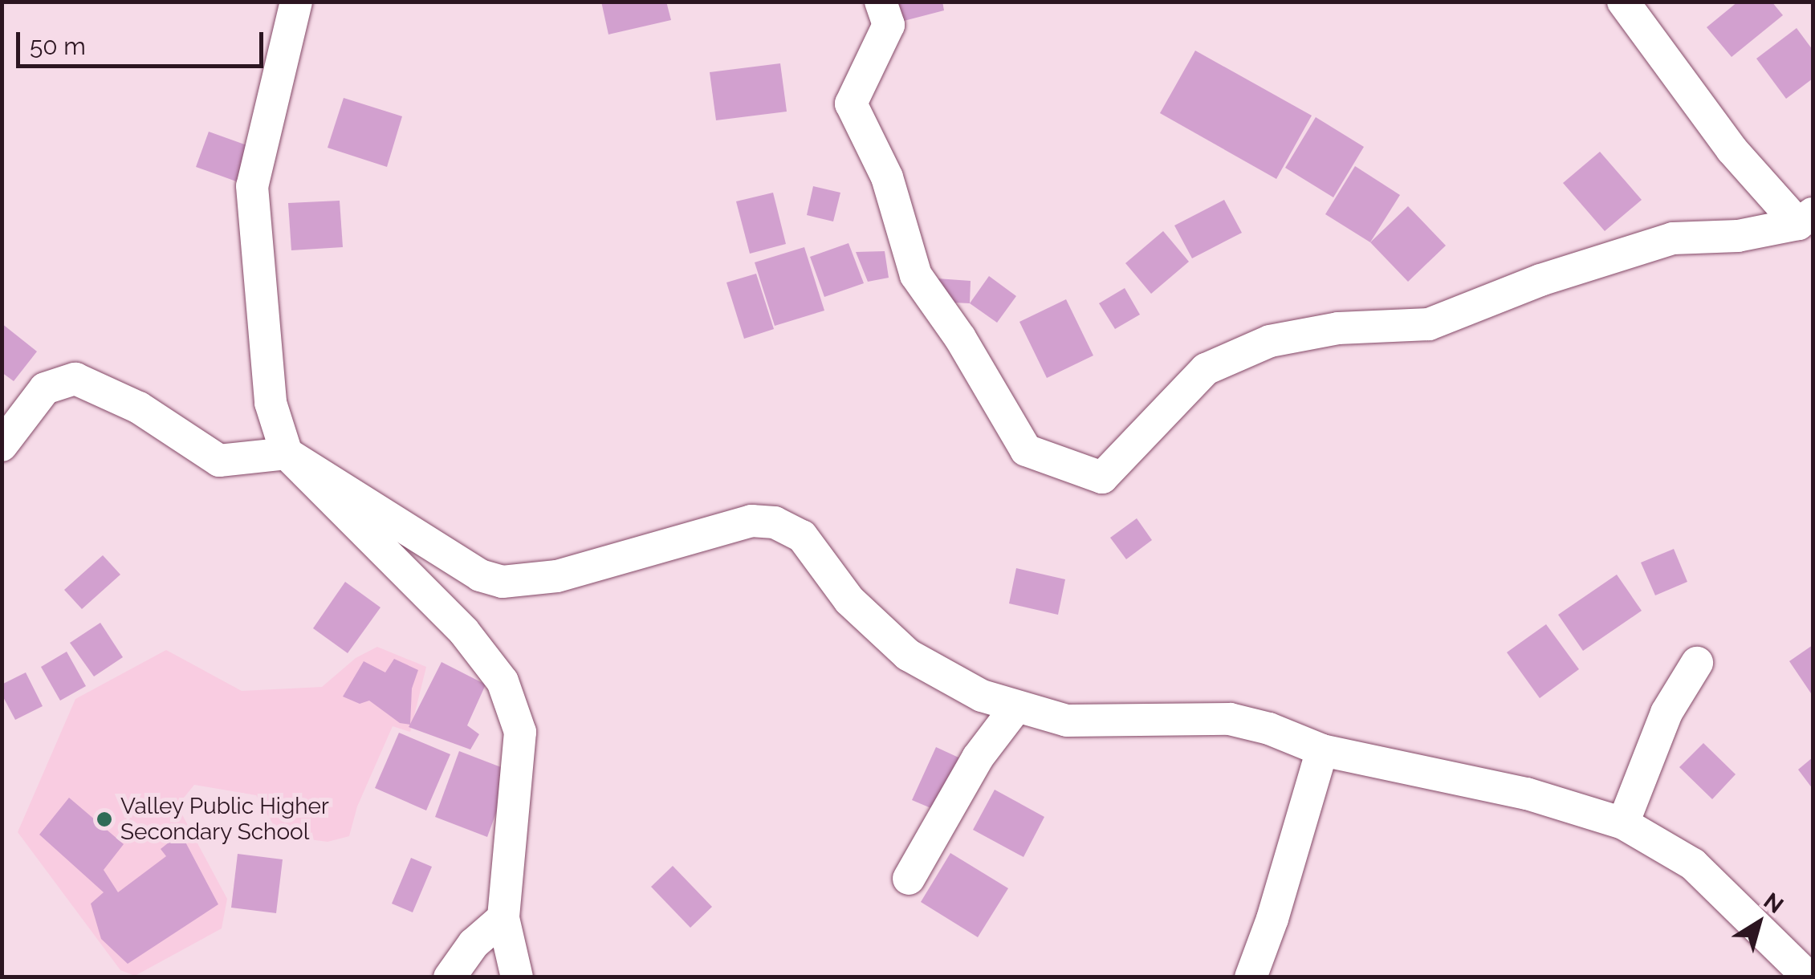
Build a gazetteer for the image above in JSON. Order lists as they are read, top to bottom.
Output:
{
  "places": ["Valley Public Higher Secondary School"],
  "scale_bar": "50 m",
  "north": "top right"
}
